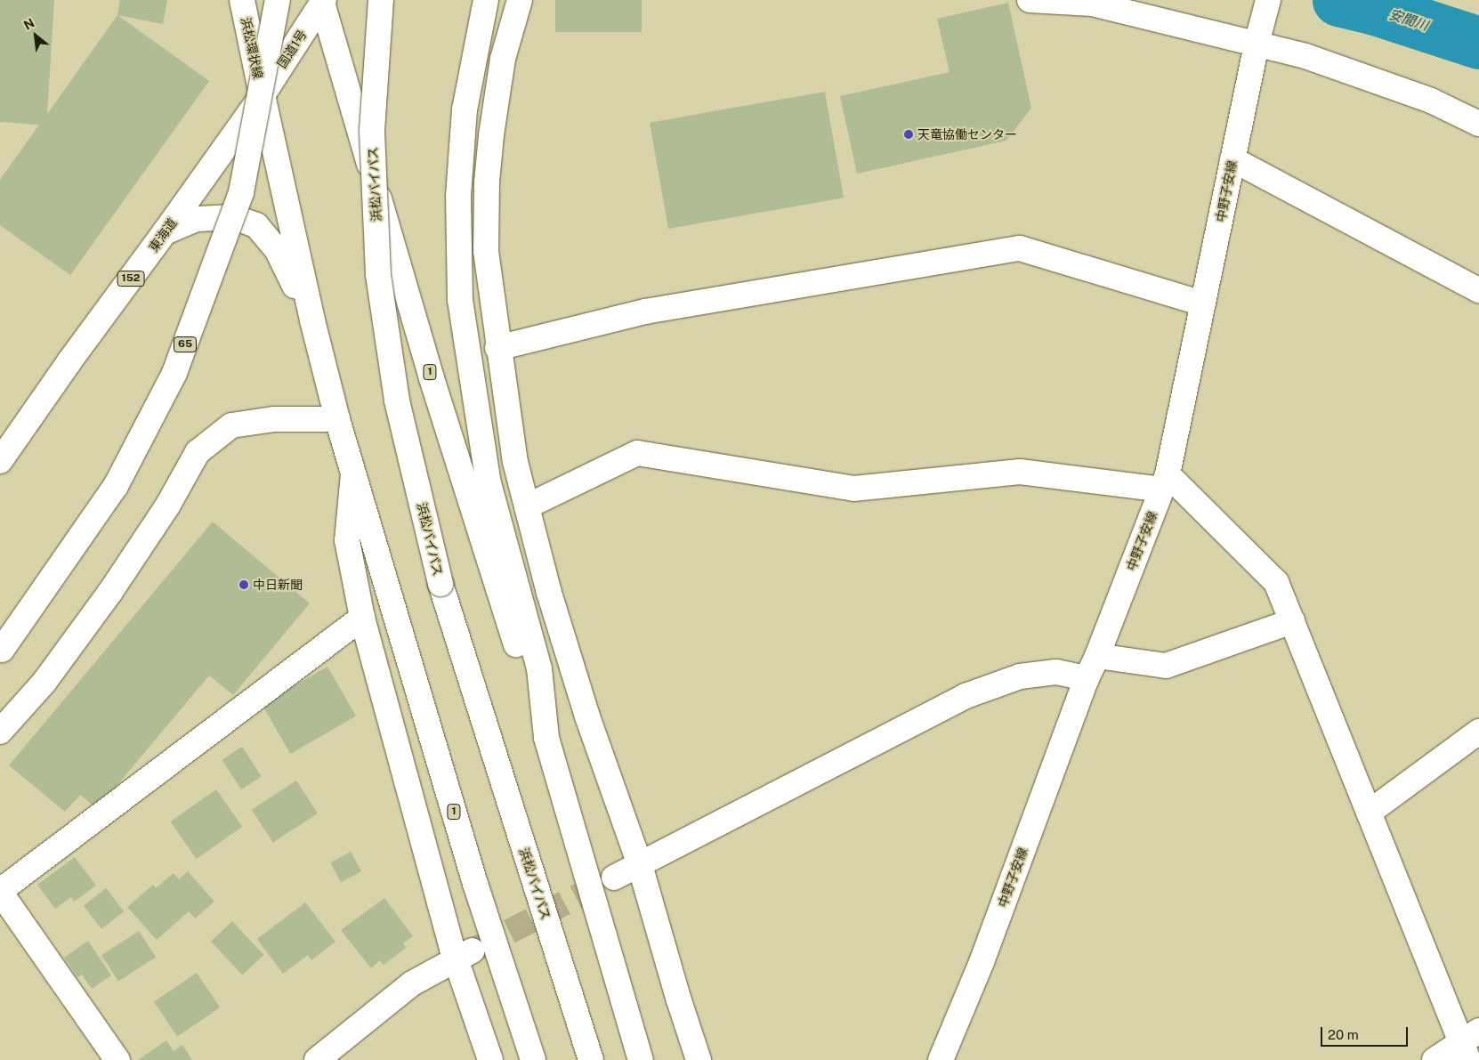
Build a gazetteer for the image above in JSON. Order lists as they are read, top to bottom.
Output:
{
  "streets": {
    "main road": [
      "浜松環状線",
      "国道1号",
      "浜松バイパス",
      "中野子安線",
      "東海道",
      "152",
      "65",
      "1"
    ]
  },
  "crossings": [
    ["浜松環状線", "国道1号"],
    ["浜松環状線", "東海道"],
    ["浜松環状線", "1"],
    ["国道1号", "東海道"],
    ["国道1号", "1"],
    ["東海道", "1"]
  ],
  "water": ["安間川"],
  "places": ["天竜協働センター", "中日新聞"],
  "scale_bar": "20 m",
  "north": "top left"
}
